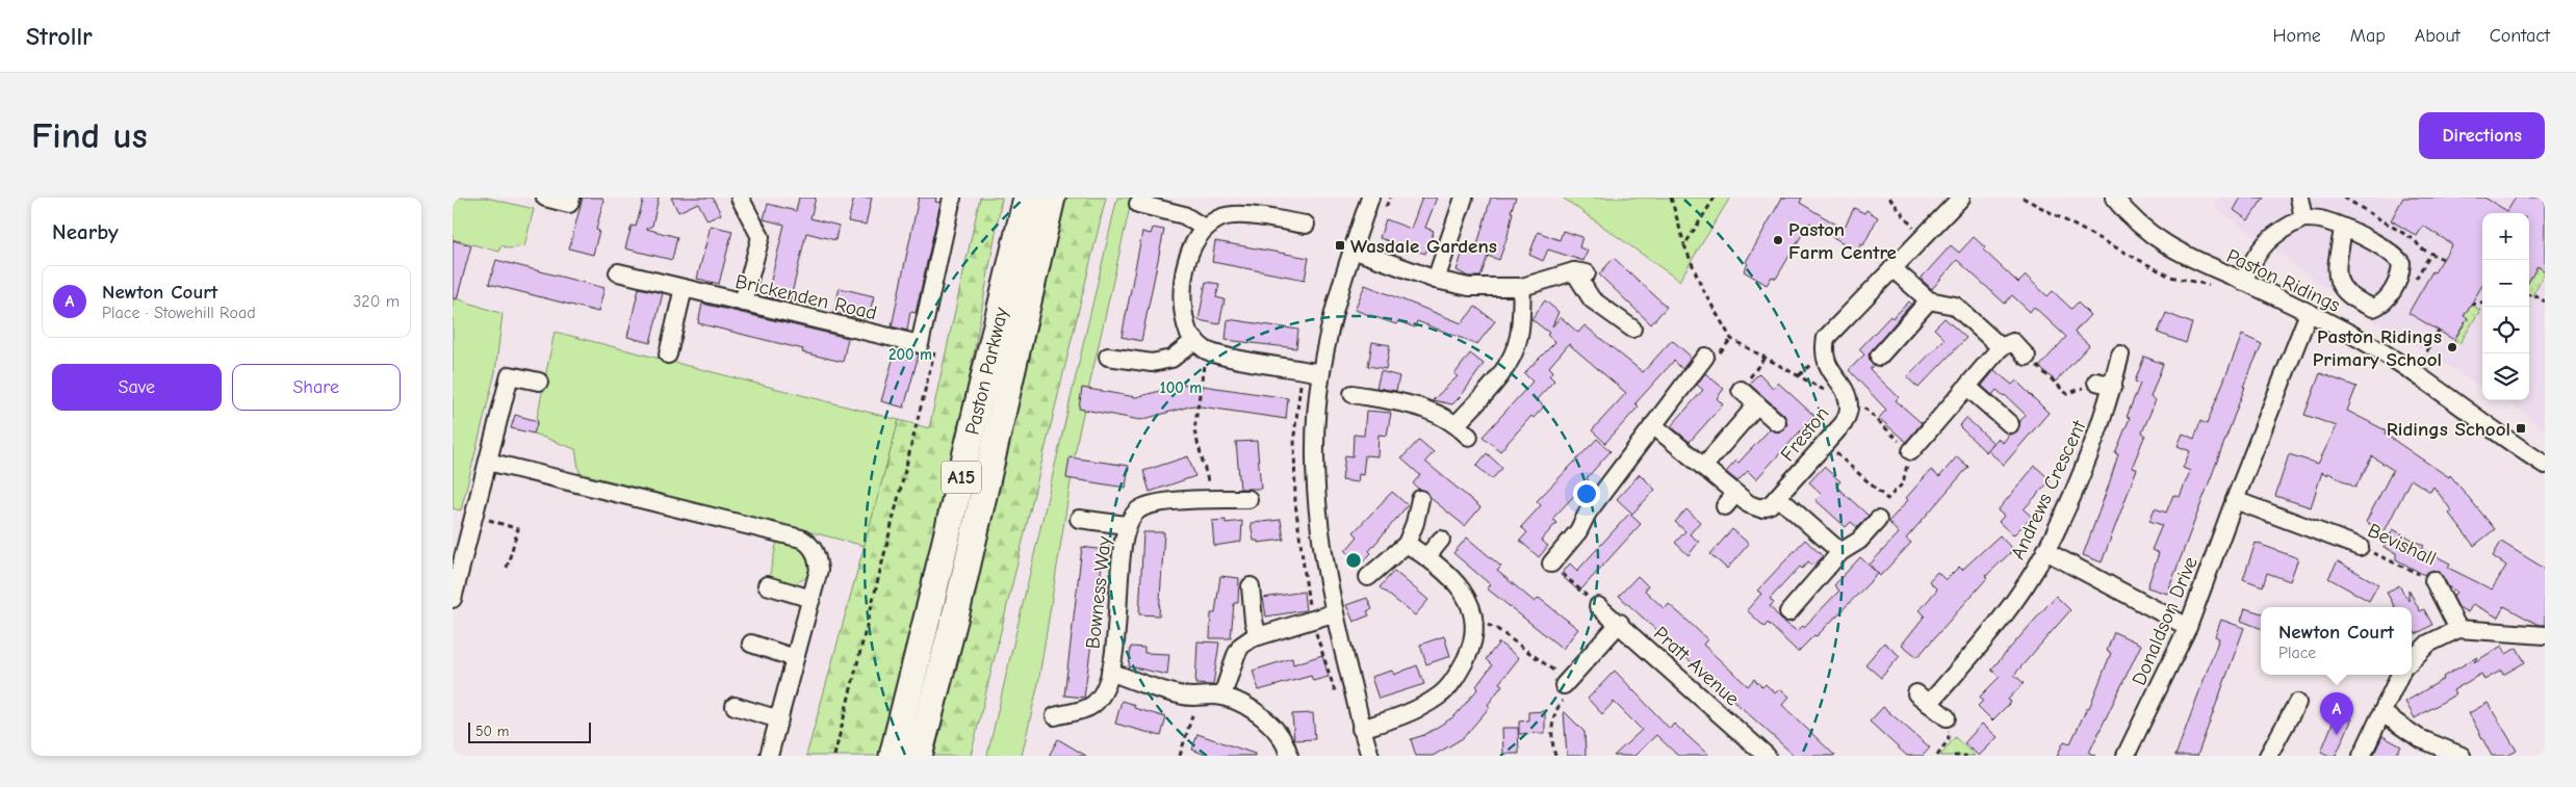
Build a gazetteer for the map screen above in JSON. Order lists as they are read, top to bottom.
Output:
{
  "streets": {
    "highway": ["Paston Parkway", "A15"],
    "street": [
      "Paston Ridings",
      "Brickenden Road",
      "Freston",
      "Andrews Crescent",
      "Bevishall",
      "Bowness Way",
      "Donaldson Drive",
      "Pratt Avenue"
    ]
  },
  "crossings": [
    ["Paston Ridings", "Donaldson Drive"],
    ["Bevishall", "Donaldson Drive"]
  ],
  "places": {
    "other": ["Paston Farm Centre", "Paston Ridings Primary School"],
    "transit": ["Wasdale Gardens", "Ridings School"]
  },
  "scale_bar": "50 m",
  "page": {
    "header": "Strollr",
    "nav": [
      "Home",
      "Map",
      "About",
      "Contact"
    ],
    "buttons": [
      "Directions",
      ["Save", "Share"]
    ],
    "title": "Find us",
    "heading": "Nearby",
    "map_buttons": ["+", "−"],
    "list": [
      {
        "mark": "A",
        "name": "Newton Court",
        "note": "Place · Stowehill Road",
        "value": "320 m"
      }
    ],
    "popup": ["Newton Court", "Place"],
    "pins": "A",
    "scale": "50 m"
  },
  "rings": ["200 m", "100 m"]
}
